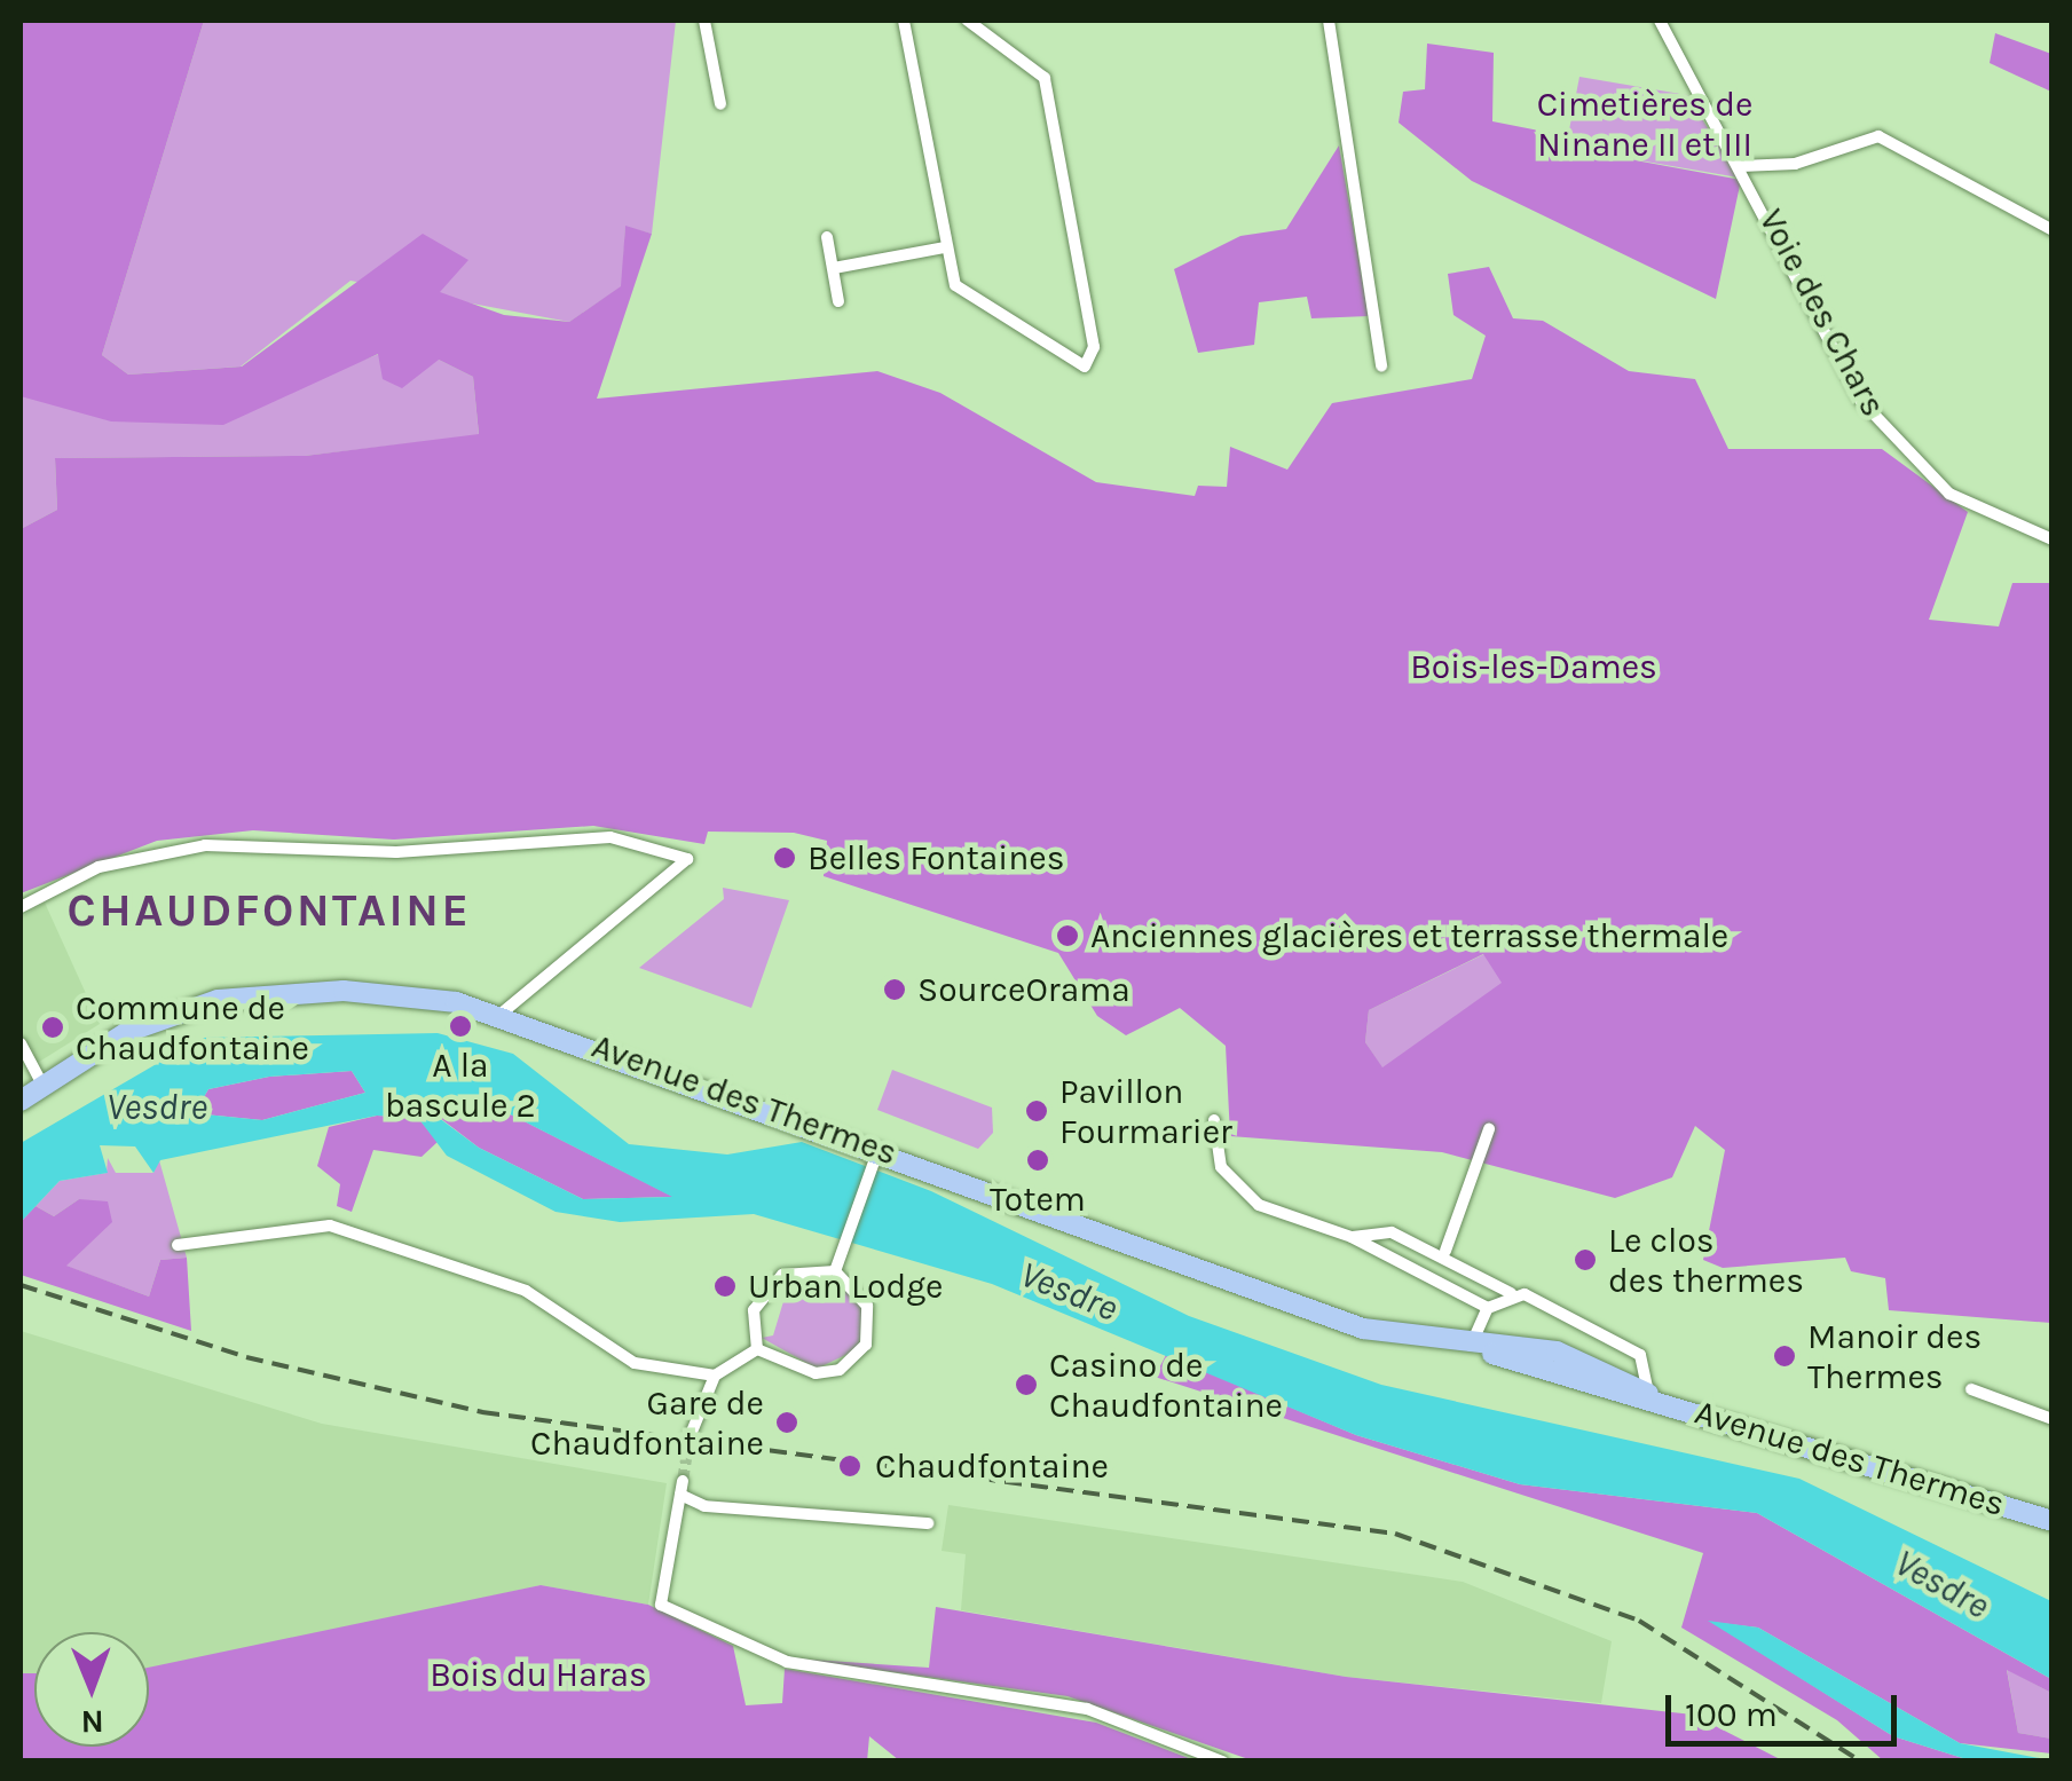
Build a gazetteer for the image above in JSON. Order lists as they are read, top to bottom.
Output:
{
  "streets": {
    "main road": ["Avenue des Thermes"],
    "street": ["Voie des Chars"]
  },
  "districts": ["CHAUDFONTAINE"],
  "water": ["Vesdre"],
  "parks": ["Cimetières de Ninane II et III", "Bois-les-Dames", "Bois du Haras"],
  "places": [
    "Belles Fontaines",
    "Anciennes glacières et terrasse thermale",
    "SourceOrama",
    "A la bascule 2",
    "Commune de Chaudfontaine",
    "Pavillon Fourmarier",
    "Totem",
    "Le clos des thermes",
    "Urban Lodge",
    "Manoir des Thermes",
    "Casino de Chaudfontaine",
    "Gare de Chaudfontaine",
    "Chaudfontaine"
  ],
  "scale_bar": "100 m",
  "north": "bottom"
}
